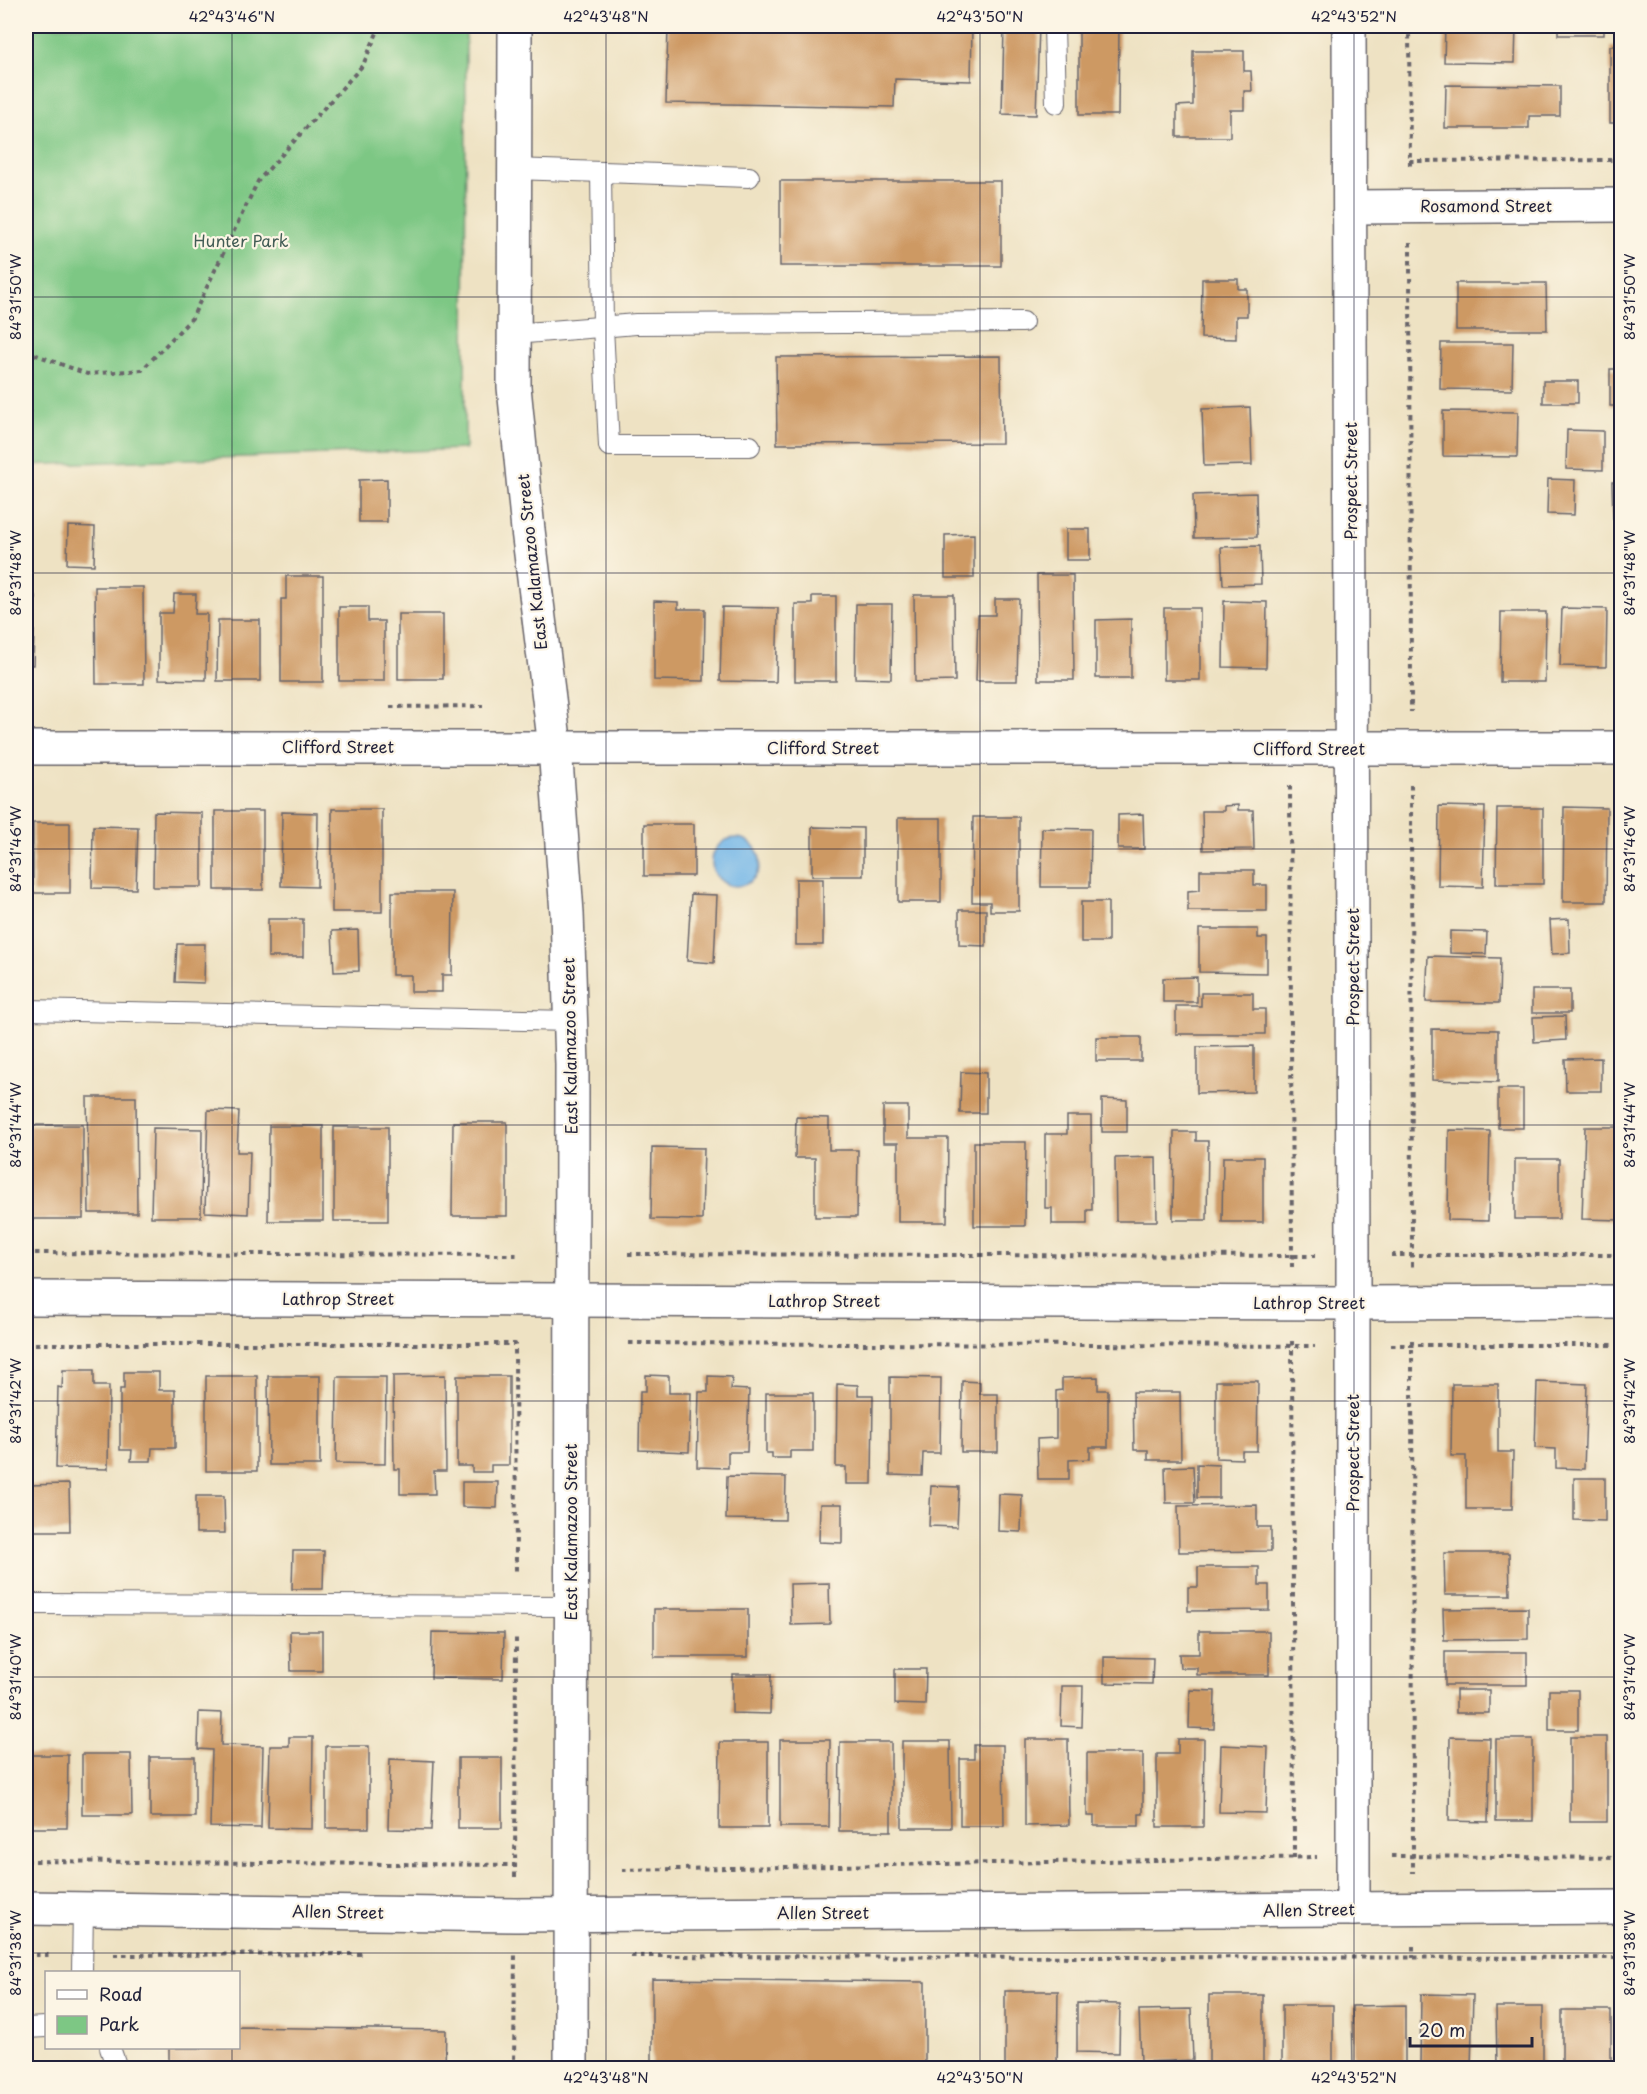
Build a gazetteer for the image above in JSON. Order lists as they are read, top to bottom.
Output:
{
  "streets": {
    "street": [
      "Rosamond Street",
      "Prospect Street",
      "East Kalamazoo Street",
      "Clifford Street",
      "Lathrop Street",
      "Allen Street"
    ]
  },
  "crossings": [
    ["Rosamond Street", "Prospect Street"],
    ["Prospect Street", "Clifford Street"],
    ["Prospect Street", "Lathrop Street"],
    ["Prospect Street", "Allen Street"],
    ["East Kalamazoo Street", "Clifford Street"],
    ["East Kalamazoo Street", "Lathrop Street"],
    ["East Kalamazoo Street", "Allen Street"]
  ],
  "parks": ["Hunter Park"],
  "legend": ["Road", "Park"],
  "scale_bar": "20 m",
  "coordinates": [
    "42°43'46\"N",
    "42°43'48\"N",
    "42°43'50\"N",
    "42°43'52\"N",
    "84°31'50\"W",
    "84°31'48\"W",
    "84°31'46\"W",
    "84°31'44\"W",
    "84°31'42\"W",
    "84°31'40\"W",
    "84°31'38\"W"
  ]
}
